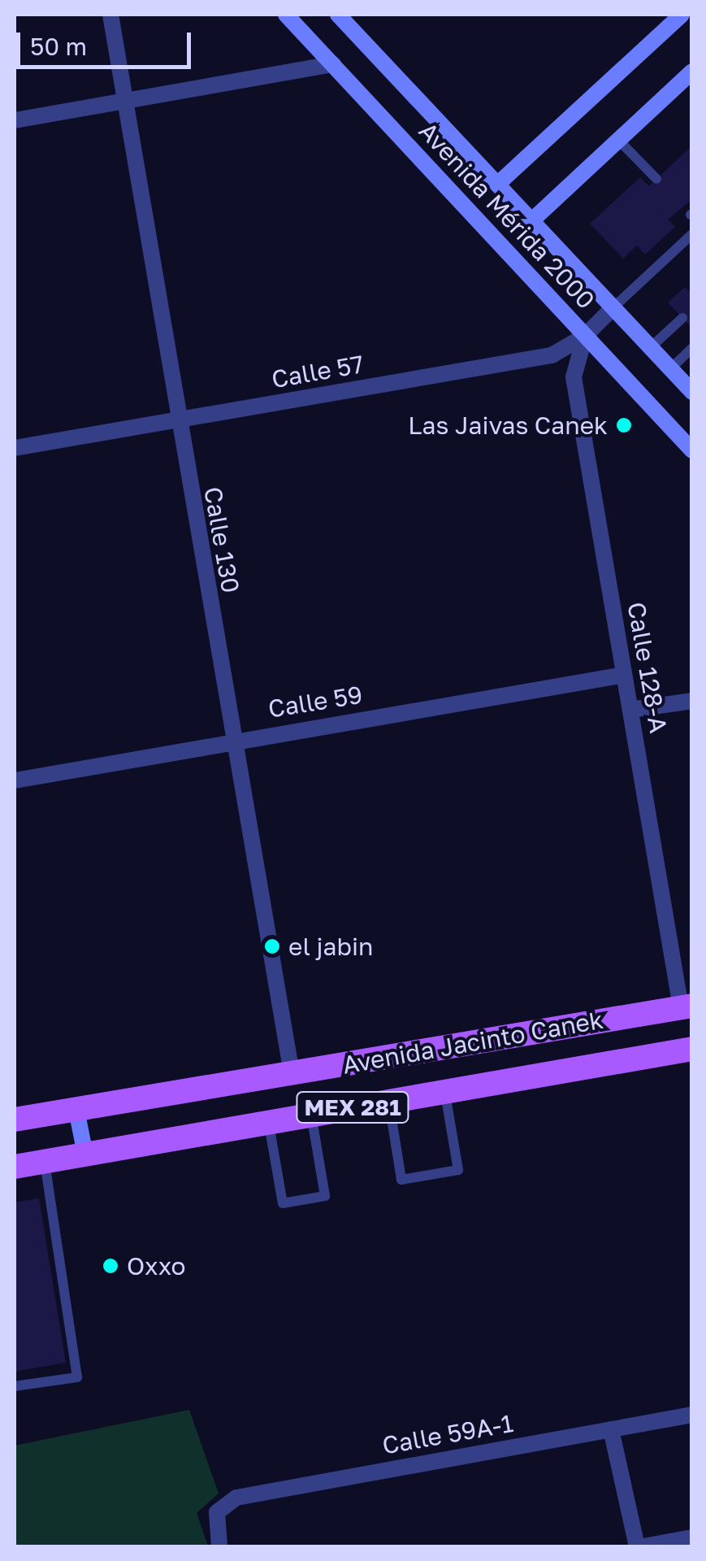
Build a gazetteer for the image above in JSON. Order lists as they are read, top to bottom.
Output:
{
  "streets": {
    "main road": ["Avenida Mérida 2000", "Avenida Jacinto Canek", "MEX 281"],
    "street": [
      "Calle 57",
      "Calle 130",
      "Calle 128-A",
      "Calle 59",
      "Calle 59A-1"
    ]
  },
  "crossings": [
    ["Avenida Mérida 2000", "Calle 57"],
    ["Avenida Mérida 2000", "Calle 128-A"],
    ["Calle 57", "Calle 130"],
    ["Calle 57", "Calle 128-A"],
    ["Calle 130", "Calle 59"],
    ["Calle 130", "Avenida Jacinto Canek"],
    ["Calle 128-A", "Calle 59"],
    ["Calle 128-A", "Avenida Jacinto Canek"]
  ],
  "places": ["Las Jaivas Canek", "el jabin", "Oxxo"],
  "scale_bar": "50 m"
}
